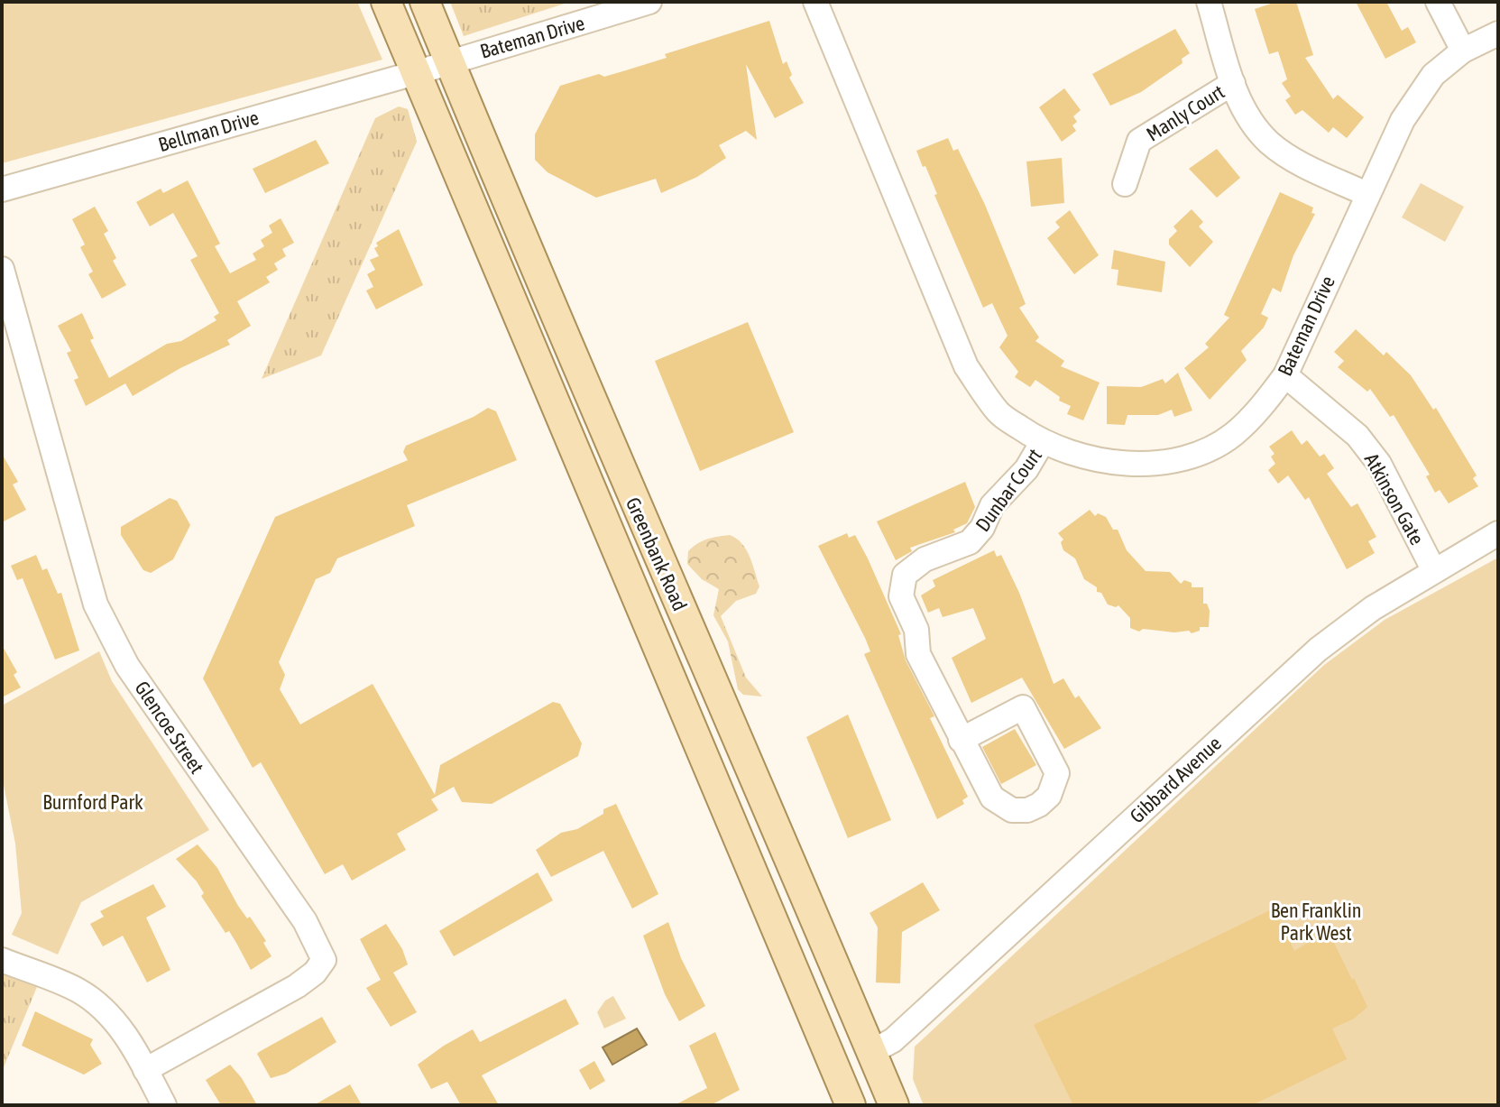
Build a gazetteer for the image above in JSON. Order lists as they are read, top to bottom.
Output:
{
  "streets": {
    "main road": ["Greenbank Road"],
    "street": [
      "Bateman Drive",
      "Manly Court",
      "Bellman Drive",
      "Dunbar Court",
      "Atkinson Gate",
      "Glencoe Street",
      "Gibbard Avenue"
    ]
  },
  "crossings": [
    ["Bateman Drive", "Bellman Drive"],
    ["Bateman Drive", "Dunbar Court"],
    ["Bateman Drive", "Atkinson Gate"],
    ["Bateman Drive", "Greenbank Road"],
    ["Bellman Drive", "Greenbank Road"],
    ["Atkinson Gate", "Gibbard Avenue"],
    ["Greenbank Road", "Gibbard Avenue"]
  ],
  "parks": ["Burnford Park", "Ben Franklin Park West"]
}
